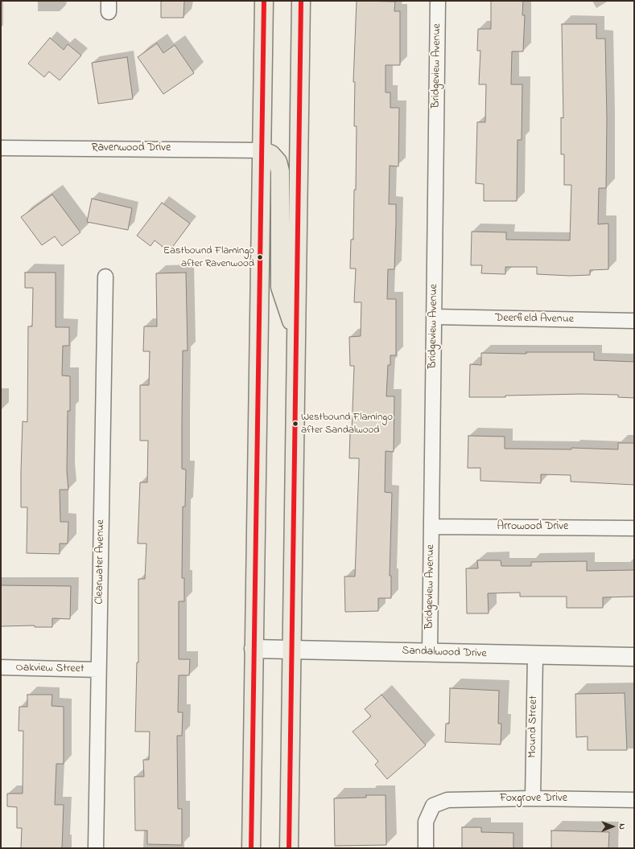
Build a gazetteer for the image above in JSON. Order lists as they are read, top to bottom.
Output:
{
  "streets": {
    "street": [
      "Bridgeview Avenue",
      "Ravenwood Drive",
      "Deerfield Avenue",
      "Arrowood Drive",
      "Clearwater Avenue",
      "Sandalwood Drive",
      "Oakview Street",
      "Mound Street",
      "Foxgrove Drive"
    ]
  },
  "crossings": [
    ["Bridgeview Avenue", "Deerfield Avenue"],
    ["Bridgeview Avenue", "Arrowood Drive"],
    ["Bridgeview Avenue", "Sandalwood Drive"],
    ["Clearwater Avenue", "Oakview Street"],
    ["Sandalwood Drive", "Mound Street"],
    ["Mound Street", "Foxgrove Drive"]
  ],
  "places": ["Eastbound Flamingo after Ravenwood", "Westbound Flamingo after Sandalwood"],
  "north": "right"
}
